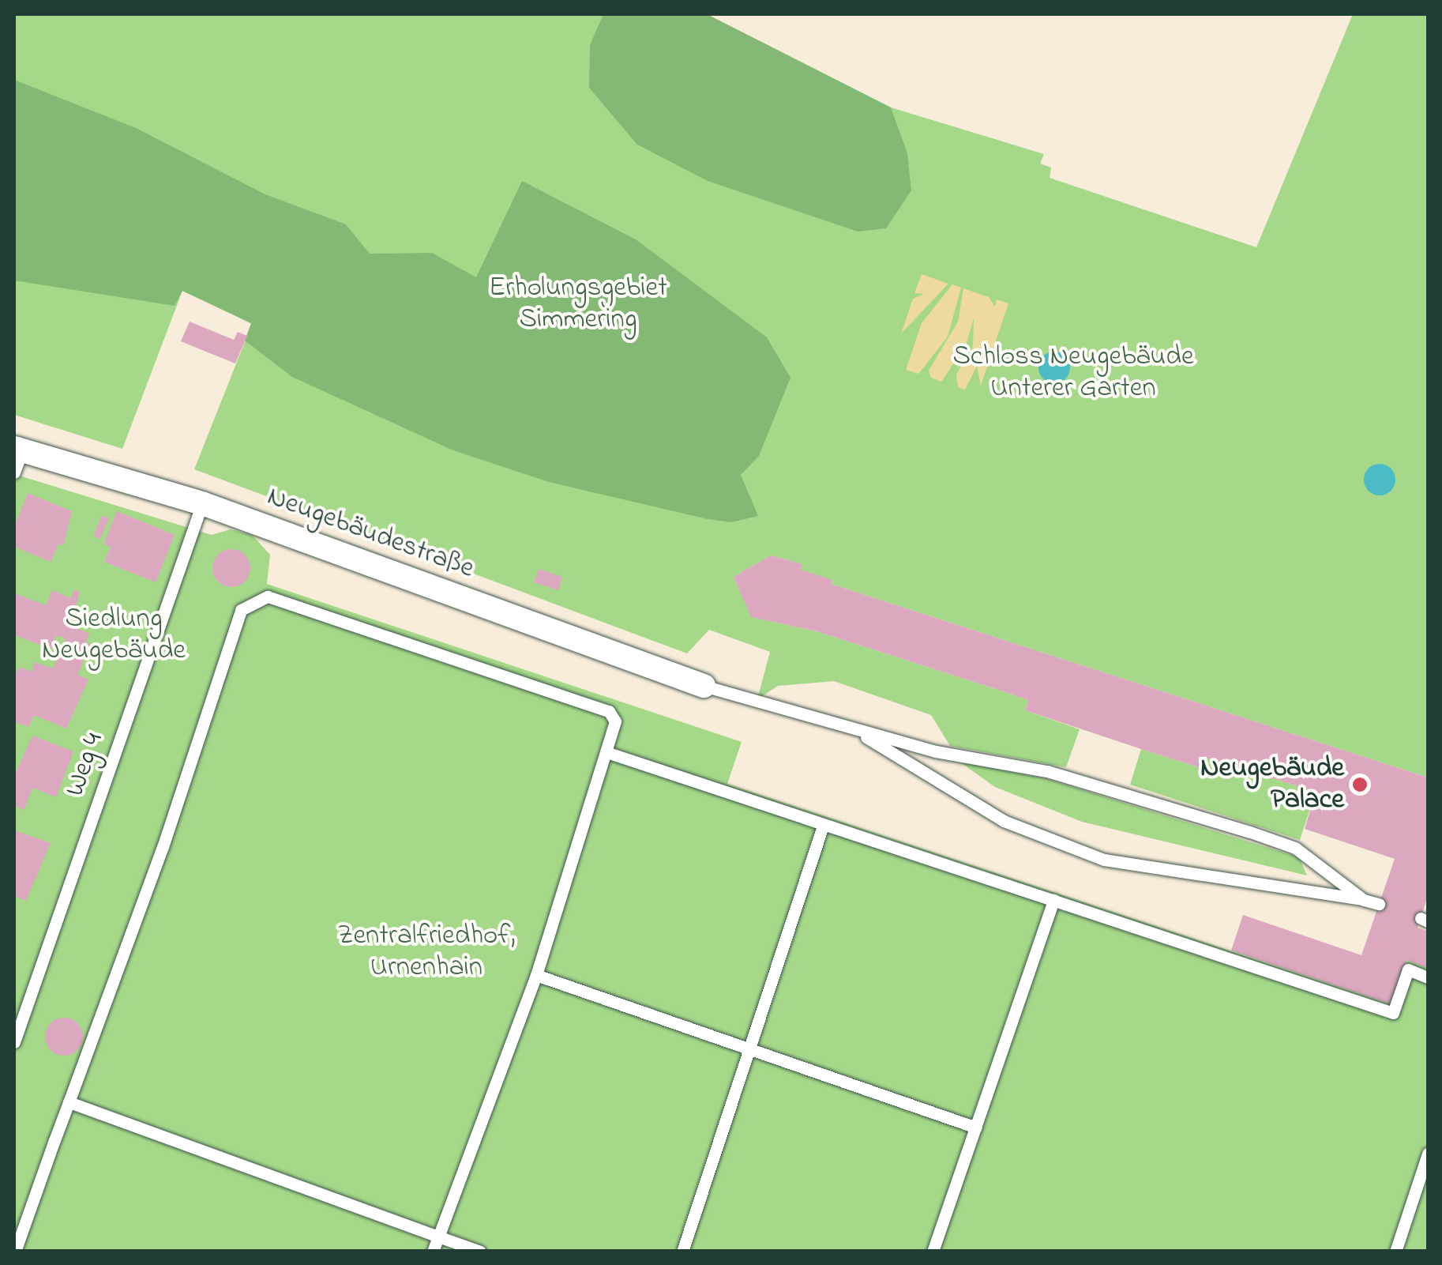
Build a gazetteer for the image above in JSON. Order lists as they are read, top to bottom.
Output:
{
  "streets": {
    "street": ["Neugebäudestraße"],
    "lane": ["Weg 4"]
  },
  "crossings": [
    ["Neugebäudestraße", "Weg 4"]
  ],
  "parks": [
    "Erholungsgebiet Simmering",
    "Schloss Neugebäude Unterer Garten",
    "Siedlung Neugebäude",
    "Zentralfriedhof, Urnenhain"
  ],
  "places": ["Neugebäude Palace"]
}
